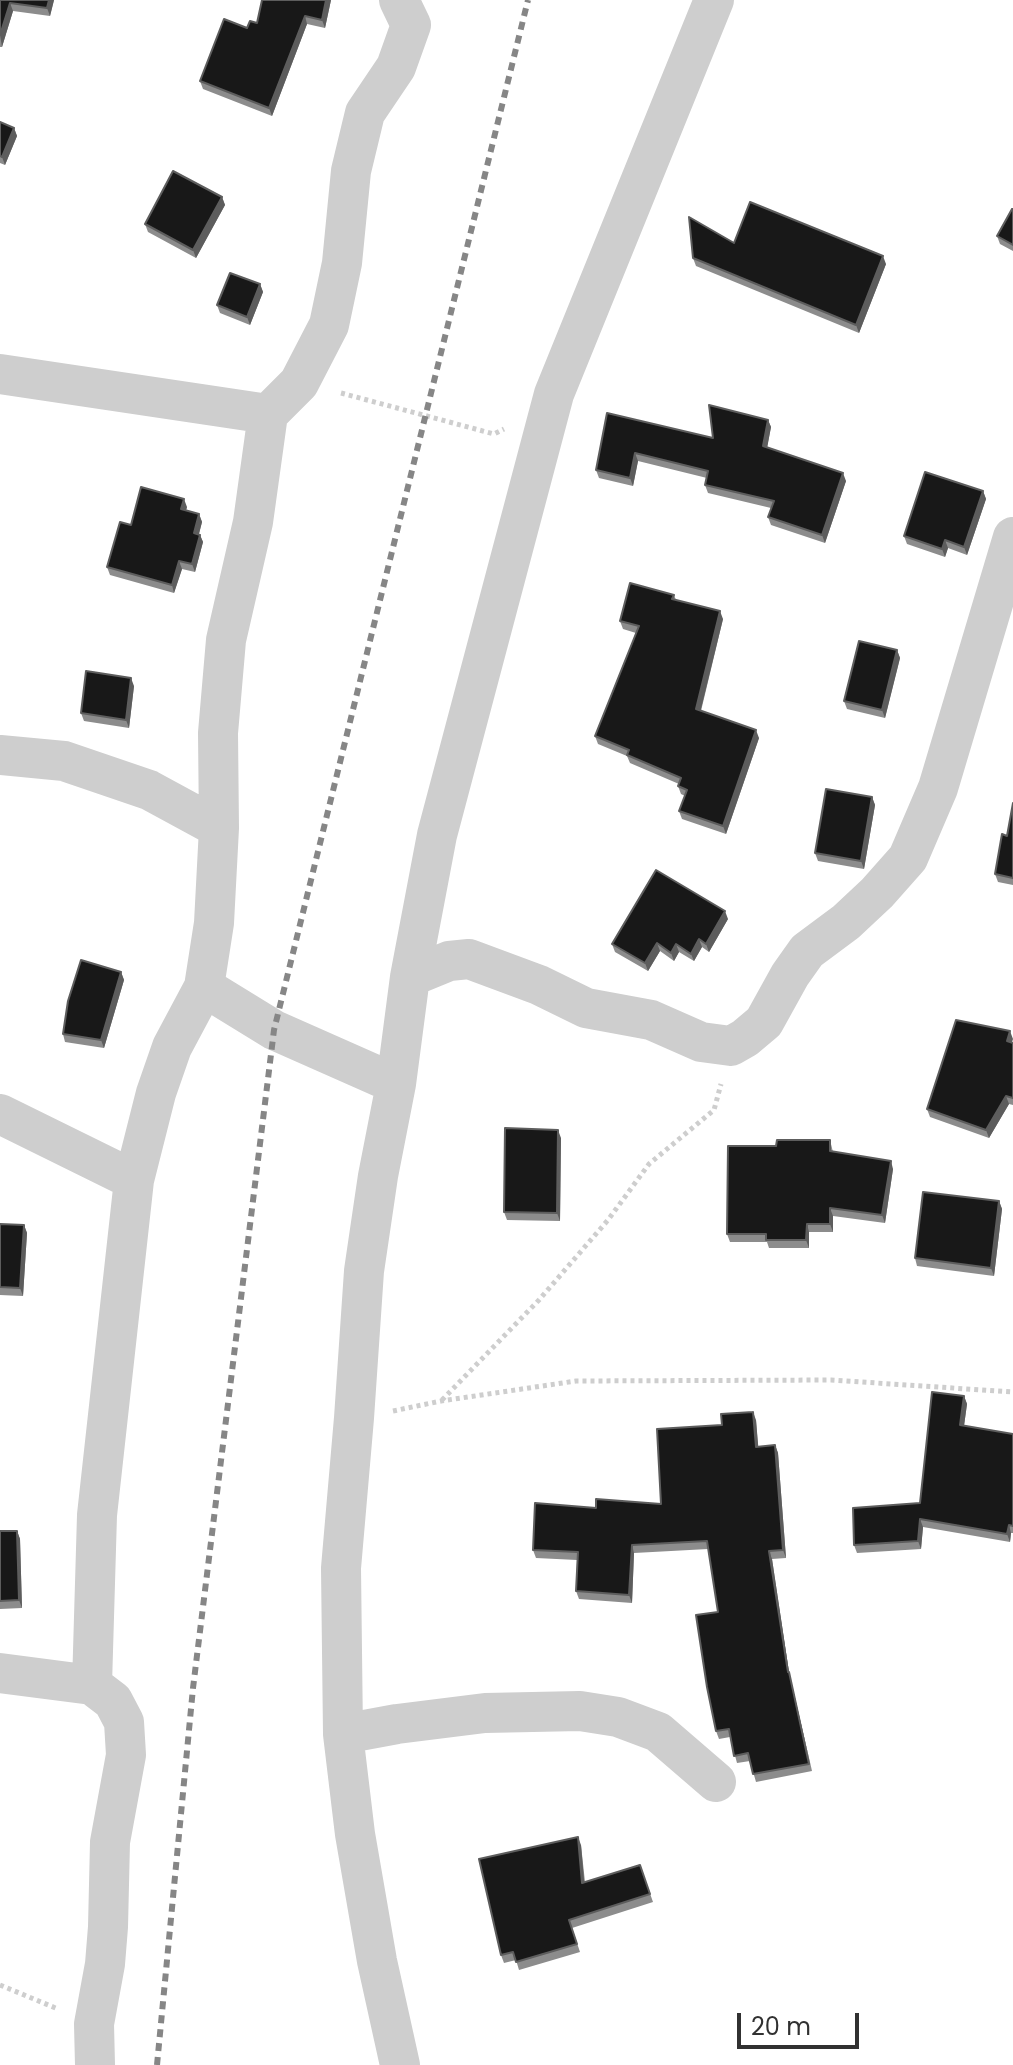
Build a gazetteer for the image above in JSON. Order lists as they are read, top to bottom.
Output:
{
  "scale_bar": "20 m"
}
